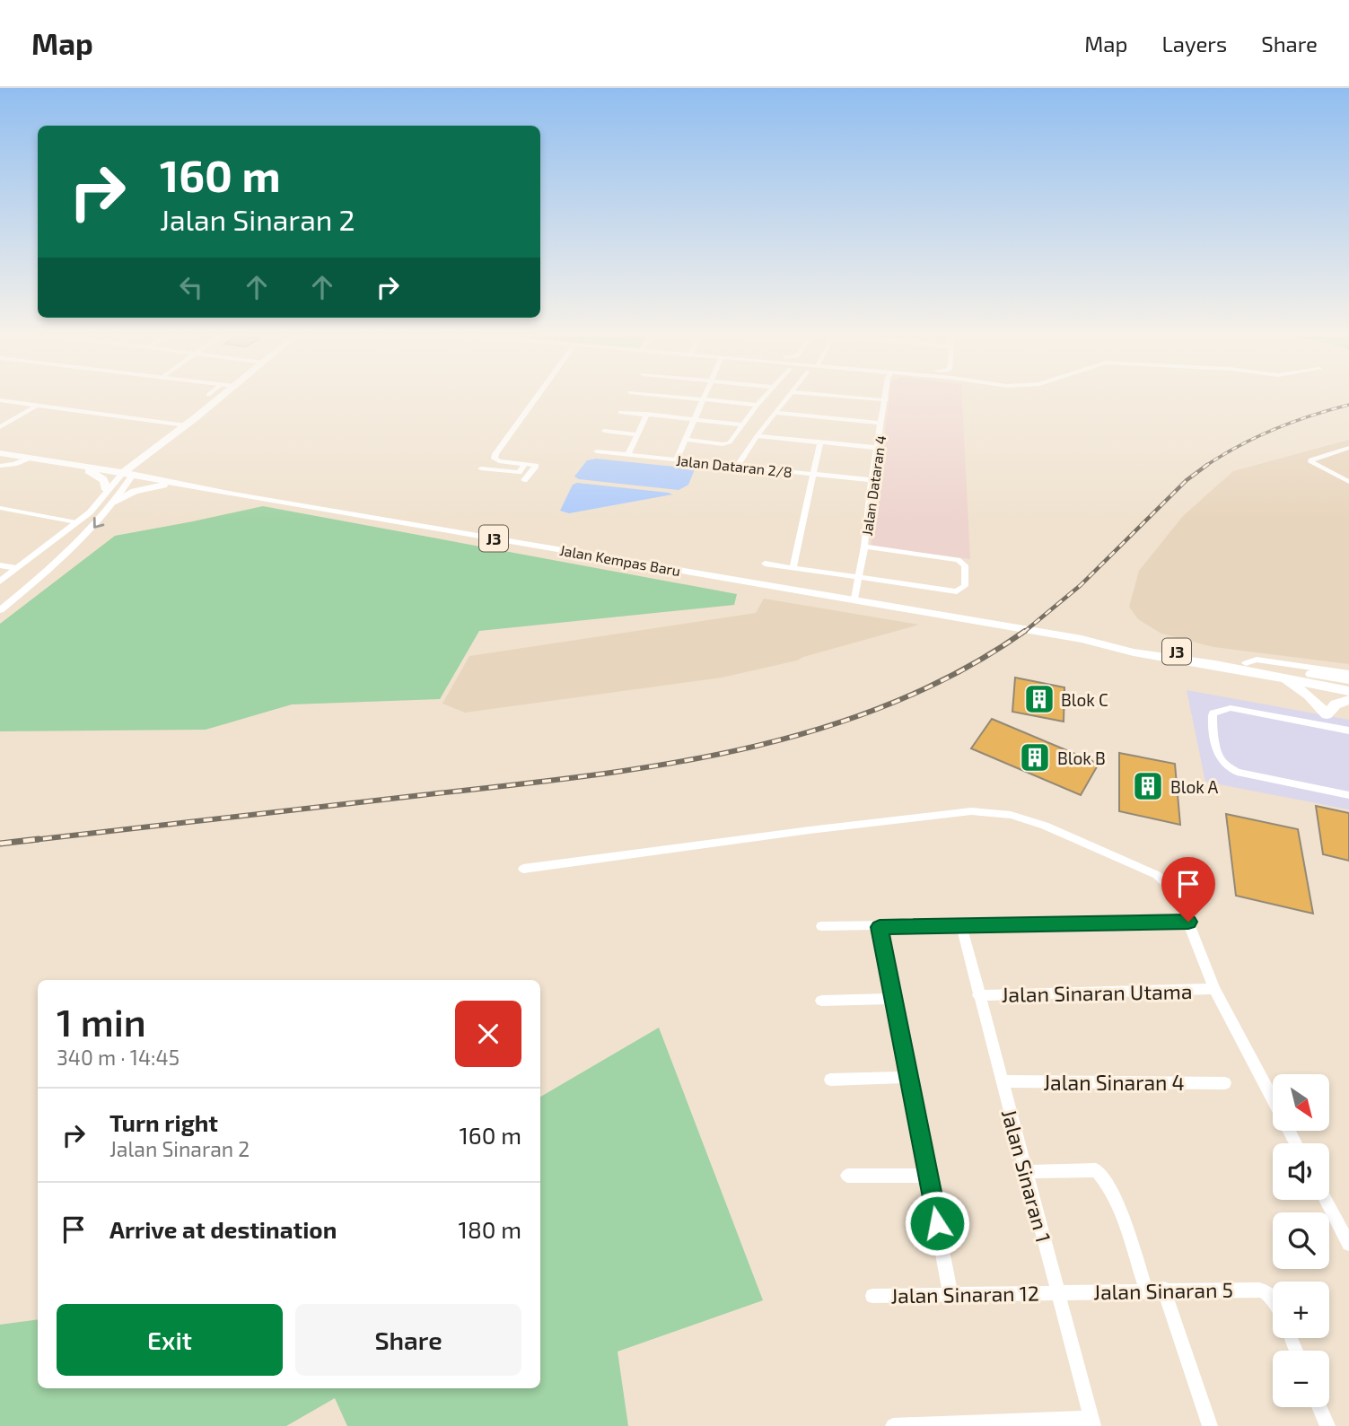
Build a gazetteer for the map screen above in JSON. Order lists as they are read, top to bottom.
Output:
{
  "streets": {
    "main road": ["J3", "Jalan Kempas Baru"],
    "street": [
      "Jalan Dataran 2/8",
      "Jalan Dataran 4",
      "Jalan Sinaran Utama",
      "Jalan Sinaran 4",
      "Jalan Sinaran 1",
      "Jalan Sinaran 5",
      "Jalan Sinaran 12"
    ]
  },
  "crossings": [
    ["Jalan Dataran 2/8", "Jalan Dataran 4"],
    ["Jalan Dataran 4", "Jalan Kempas Baru"],
    ["Jalan Sinaran Utama", "Jalan Sinaran 1"],
    ["Jalan Sinaran 4", "Jalan Sinaran 1"],
    ["Jalan Sinaran 1", "Jalan Sinaran 5"],
    ["Jalan Sinaran 1", "Jalan Sinaran 12"],
    ["Jalan Sinaran 5", "Jalan Sinaran 12"]
  ],
  "places": {
    "building": ["Blok C", "Blok B", "Blok A"]
  },
  "north": "bottom right",
  "page": {
    "header": "Map",
    "nav": ["Map", "Layers", "Share"],
    "turn": ["160 m", "Jalan Sinaran 2"],
    "heading": ["1 min", "340 m · 14:45"],
    "map_buttons": ["+", "−"],
    "list": [
      {
        "name": "Turn right",
        "note": "Jalan Sinaran 2",
        "value": "160 m"
      },
      {
        "name": "Arrive at destination",
        "value": "180 m"
      }
    ],
    "buttons": ["Exit", "Share"]
  }
}
